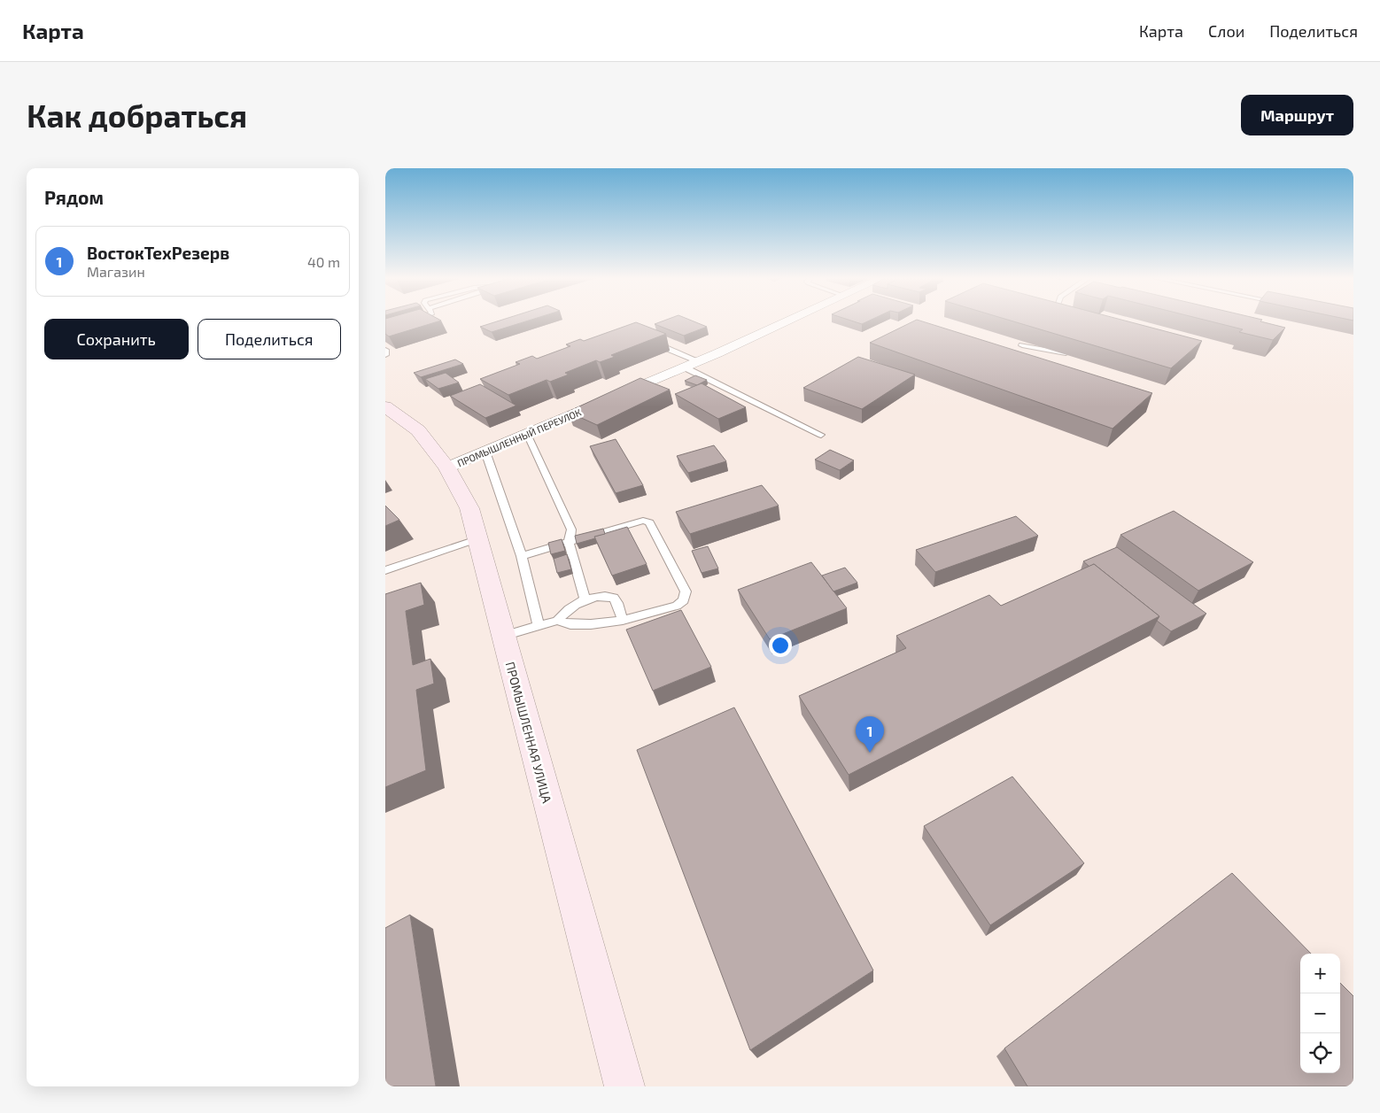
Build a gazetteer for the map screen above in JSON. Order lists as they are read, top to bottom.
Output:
{
  "streets": {
    "street": ["ПРОМЫШЛЕННЫЙ ПЕРЕУЛОК", "ПРОМЫШЛЕННАЯ УЛИЦА"]
  },
  "crossings": [
    ["ПРОМЫШЛЕННЫЙ ПЕРЕУЛОК", "ПРОМЫШЛЕННАЯ УЛИЦА"]
  ],
  "page": {
    "header": "Карта",
    "nav": ["Карта", "Слои", "Поделиться"],
    "buttons": [
      "Маршрут",
      ["Сохранить", "Поделиться"]
    ],
    "title": "Как добраться",
    "heading": "Рядом",
    "list": [
      {
        "mark": "1",
        "name": "ВостокТехРезерв",
        "note": "Магазин",
        "value": "40 m"
      }
    ],
    "pins": "1",
    "map_buttons": ["+", "−"]
  }
}
